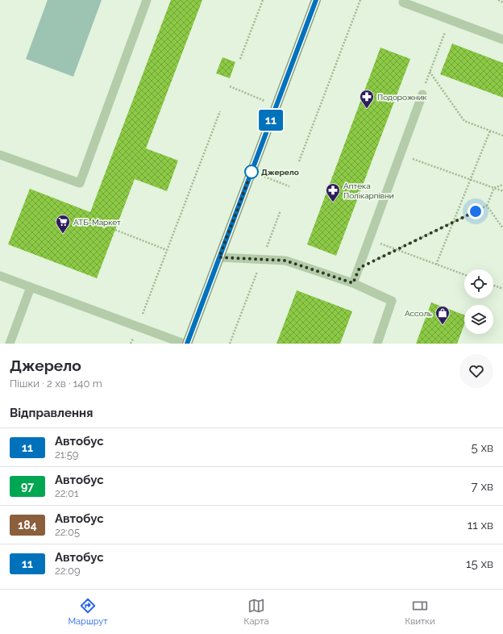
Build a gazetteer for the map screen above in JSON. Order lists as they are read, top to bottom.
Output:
{
  "places": {
    "pharmacy": ["Подорожник", "Аптека Полікарпівни"],
    "other": ["Джерело"],
    "supermarket": ["АТБ-Маркет"],
    "shop": ["Ассоль"]
  },
  "lines": ["bus line 11"],
  "page": {
    "on_map": "11",
    "heading": [
      ["Джерело", "Пішки · 2 хв · 140 m"],
      "Відправлення"
    ],
    "list": [
      {
        "mark": "11",
        "name": "Автобус",
        "note": "21:59",
        "value": "5 хв"
      },
      {
        "mark": "97",
        "name": "Автобус",
        "note": "22:01",
        "value": "7 хв"
      },
      {
        "mark": "184",
        "name": "Автобус",
        "note": "22:05",
        "value": "11 хв"
      },
      {
        "mark": "11",
        "name": "Автобус",
        "note": "22:09",
        "value": "15 хв"
      }
    ],
    "tabs": ["Маршрут", "Карта", "Квитки"]
  }
}
